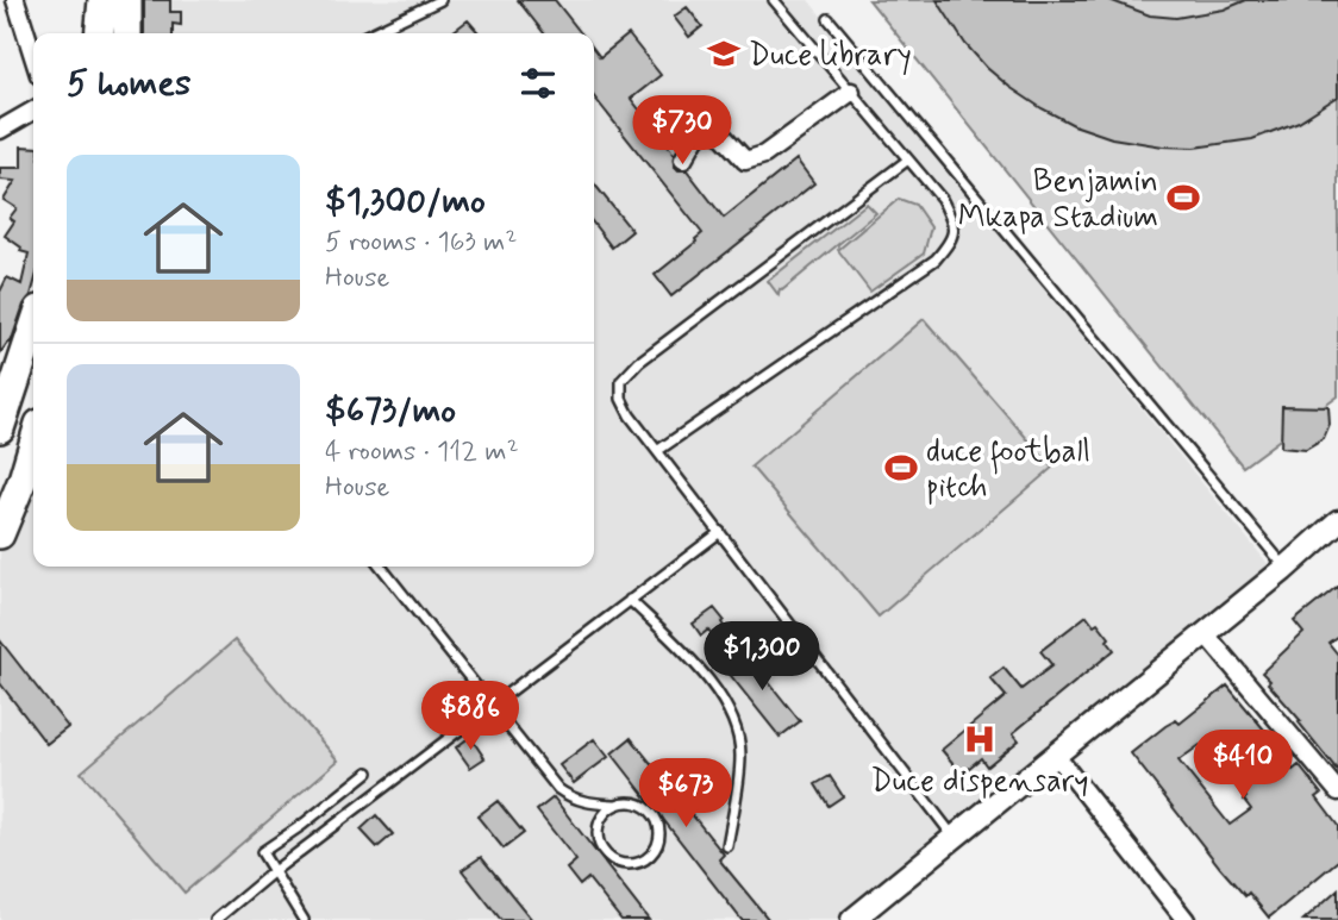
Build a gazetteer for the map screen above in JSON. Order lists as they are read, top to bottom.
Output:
{
  "places": {
    "school or university": ["Duce library"],
    "sports": ["Benjamin Mkapa Stadium", "duce football pitch"],
    "hospital": ["Duce dispensary"]
  },
  "page": {
    "heading": "5 homes",
    "price": [
      "$730",
      "$1,300",
      "$886",
      "$410",
      "$673"
    ],
    "list": [
      {
        "name": "$1,300/mo",
        "note": "5 rooms · 163 m² · House"
      },
      {
        "name": "$673/mo",
        "note": "4 rooms · 112 m² · House"
      }
    ]
  }
}
